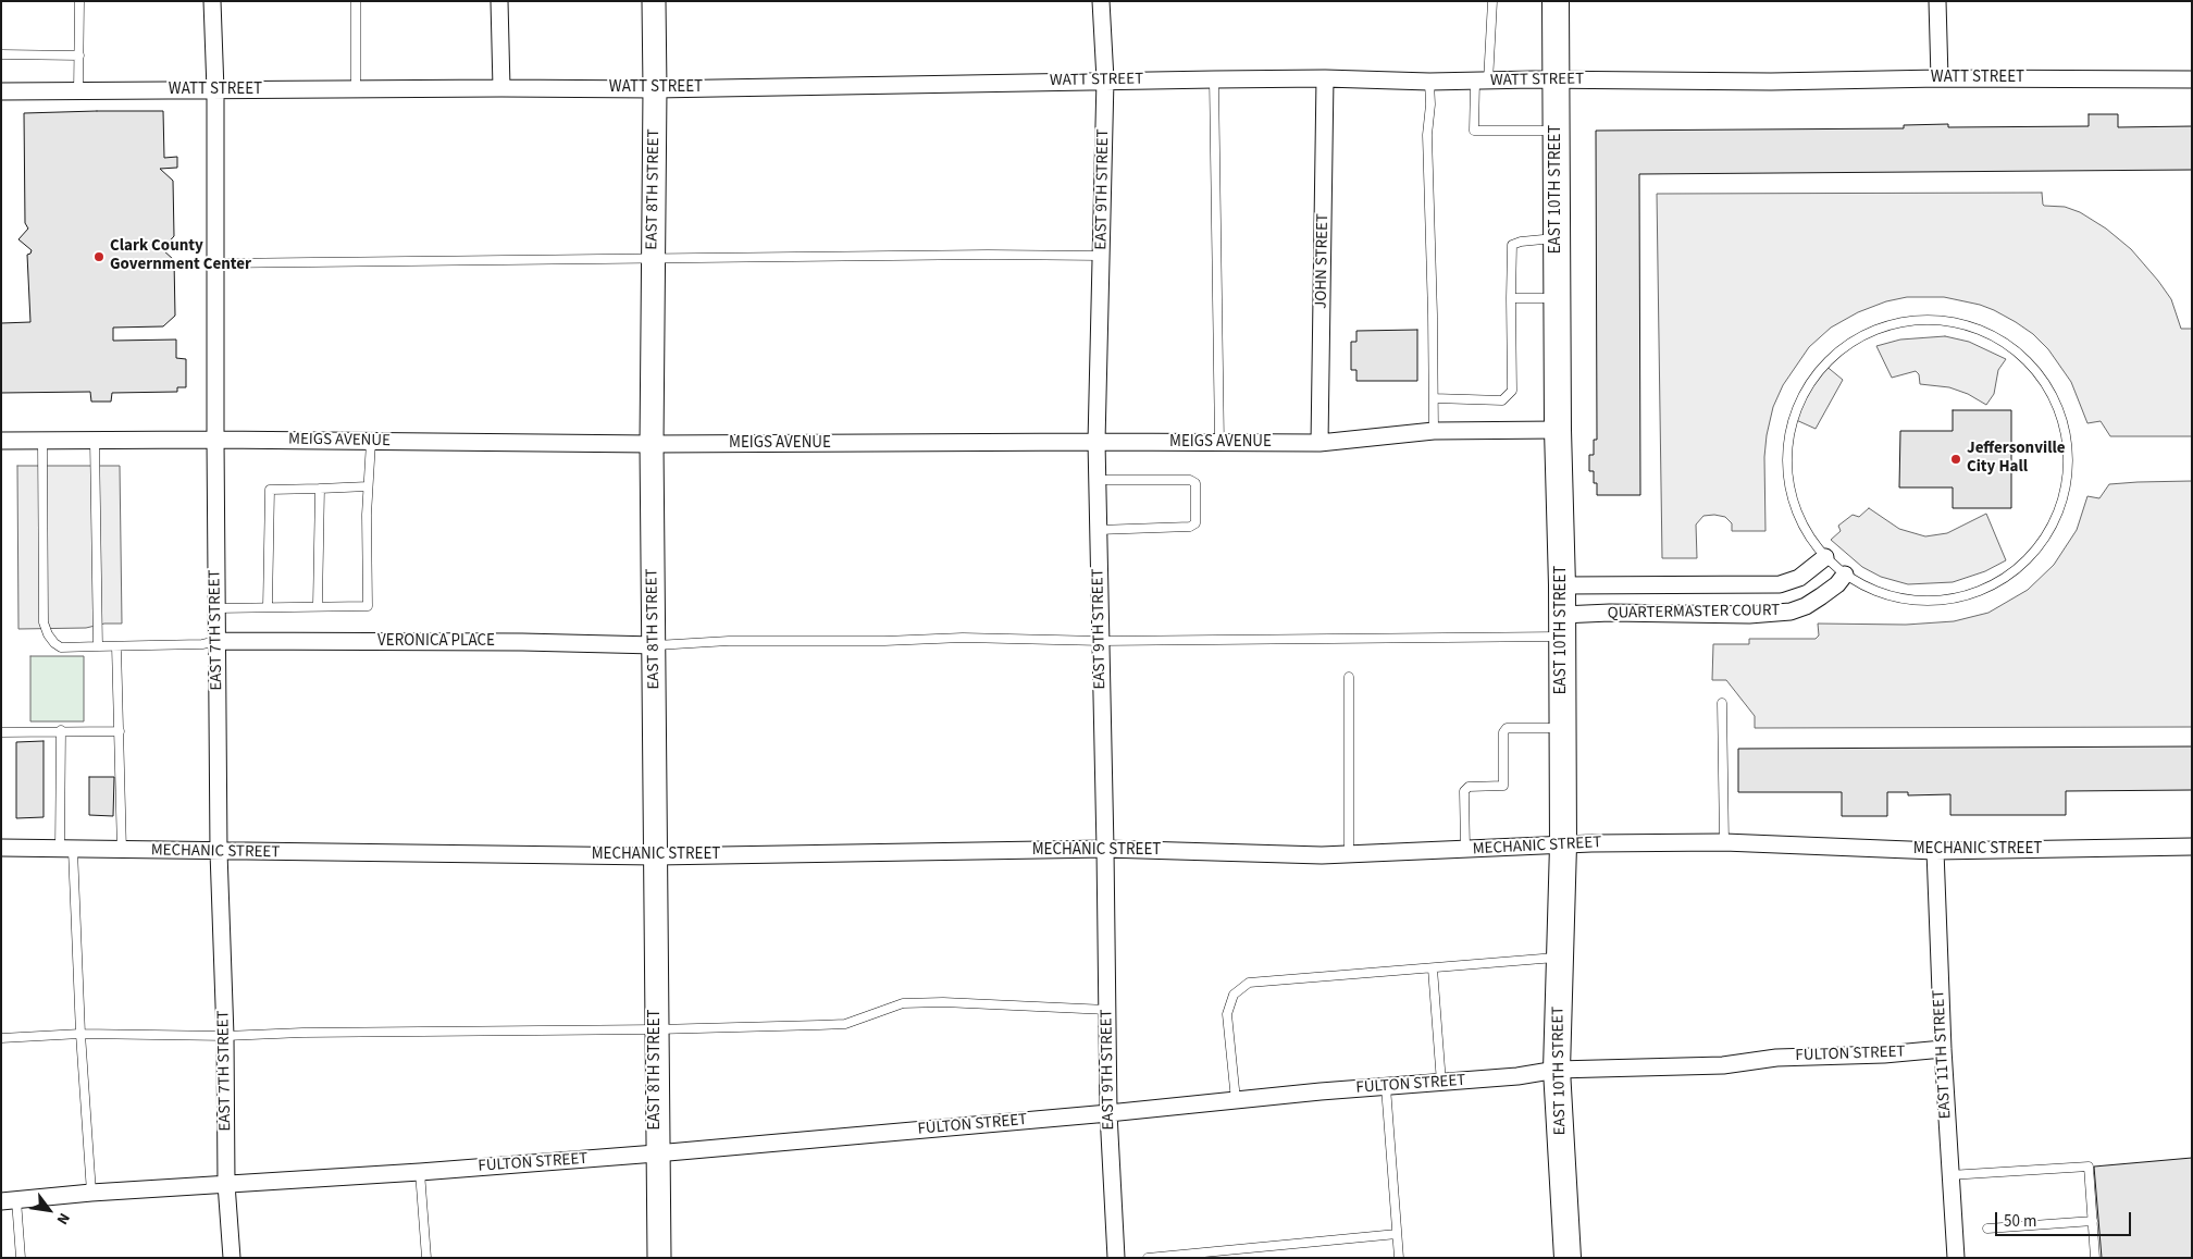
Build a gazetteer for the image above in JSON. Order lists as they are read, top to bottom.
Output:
{
  "streets": {
    "main road": ["EAST 8TH STREET", "EAST 10TH STREET"],
    "street": [
      "WATT STREET",
      "EAST 9TH STREET",
      "JOHN STREET",
      "MEIGS AVENUE",
      "QUARTERMASTER COURT",
      "EAST 7TH STREET",
      "VERONICA PLACE",
      "MECHANIC STREET",
      "FULTON STREET",
      "EAST 11TH STREET"
    ]
  },
  "crossings": [
    ["WATT STREET", "EAST 8TH STREET"],
    ["WATT STREET", "EAST 9TH STREET"],
    ["WATT STREET", "EAST 10TH STREET"],
    ["WATT STREET", "JOHN STREET"],
    ["WATT STREET", "EAST 7TH STREET"],
    ["EAST 8TH STREET", "MEIGS AVENUE"],
    ["EAST 8TH STREET", "VERONICA PLACE"],
    ["EAST 8TH STREET", "MECHANIC STREET"],
    ["EAST 8TH STREET", "FULTON STREET"],
    ["EAST 9TH STREET", "MEIGS AVENUE"],
    ["EAST 9TH STREET", "MECHANIC STREET"],
    ["EAST 9TH STREET", "FULTON STREET"],
    ["EAST 10TH STREET", "MEIGS AVENUE"],
    ["EAST 10TH STREET", "QUARTERMASTER COURT"],
    ["EAST 10TH STREET", "MECHANIC STREET"],
    ["EAST 10TH STREET", "FULTON STREET"],
    ["JOHN STREET", "MEIGS AVENUE"],
    ["MEIGS AVENUE", "EAST 7TH STREET"],
    ["EAST 7TH STREET", "VERONICA PLACE"],
    ["EAST 7TH STREET", "MECHANIC STREET"],
    ["EAST 7TH STREET", "FULTON STREET"],
    ["MECHANIC STREET", "EAST 11TH STREET"],
    ["FULTON STREET", "EAST 11TH STREET"]
  ],
  "places": ["Clark County Government Center", "Jeffersonville City Hall"],
  "scale_bar": "50 m",
  "north": "bottom right"
}
